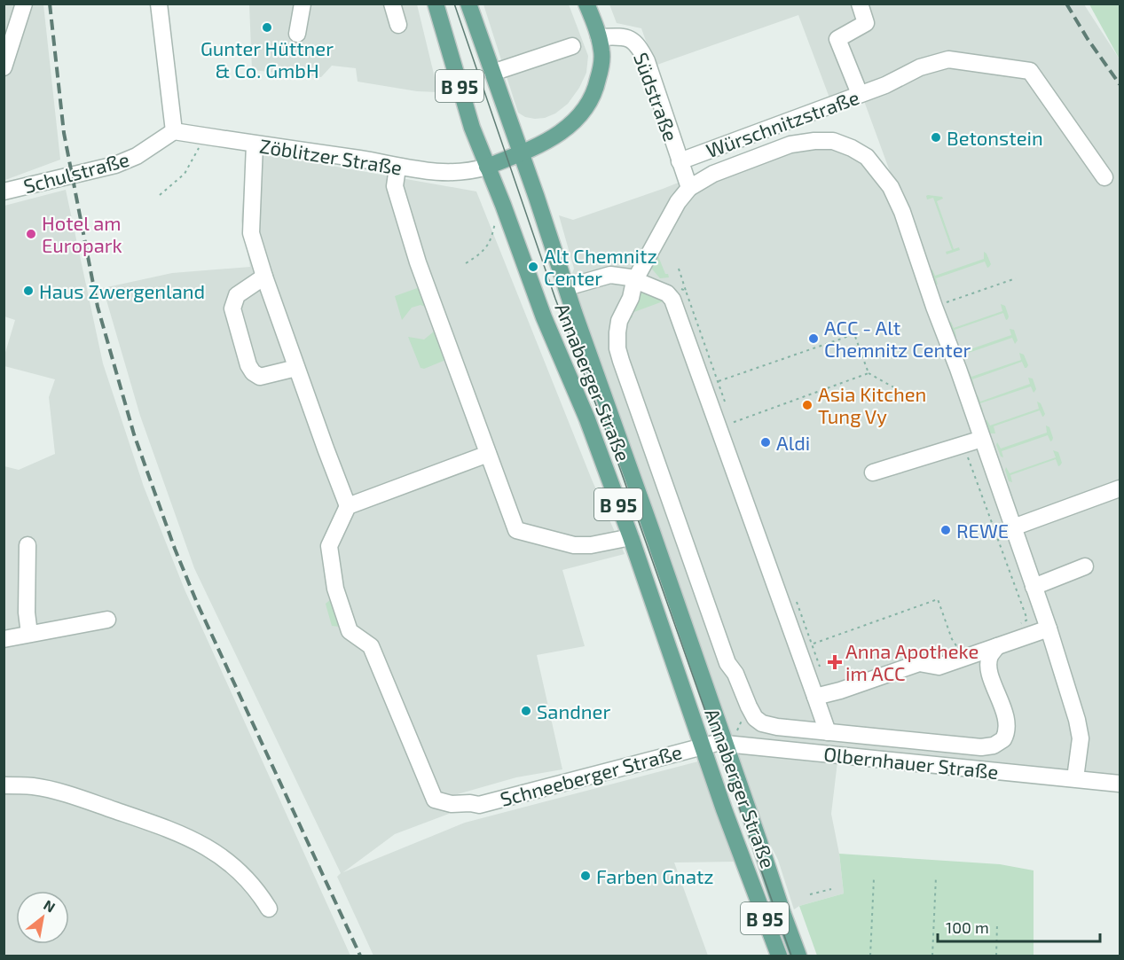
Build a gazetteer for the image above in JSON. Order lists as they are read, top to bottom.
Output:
{
  "streets": {
    "main road": ["B 95", "Annaberger Straße"],
    "street": [
      "Südstraße",
      "Würschnitzstraße",
      "Zöblitzer Straße",
      "Schulstraße",
      "Olbernhauer Straße",
      "Schneeberger Straße"
    ]
  },
  "crossings": [
    ["Südstraße", "Würschnitzstraße"],
    ["Zöblitzer Straße", "Schulstraße"],
    ["Zöblitzer Straße", "Annaberger Straße"],
    ["Annaberger Straße", "Olbernhauer Straße"],
    ["Annaberger Straße", "Schneeberger Straße"],
    ["Olbernhauer Straße", "Schneeberger Straße"]
  ],
  "places": {
    "other": [
      "Gunter Hüttner & Co. GmbH",
      "Betonstein",
      "Hotel am Europark",
      "Alt Chemnitz Center",
      "Haus Zwergenland",
      "ACC - Alt Chemnitz Center",
      "Asia Kitchen Tung Vy",
      "Aldi",
      "REWE",
      "Sandner",
      "Farben Gnatz"
    ],
    "health": ["Anna Apotheke im ACC"]
  },
  "scale_bar": "100 m",
  "north": "top right"
}
